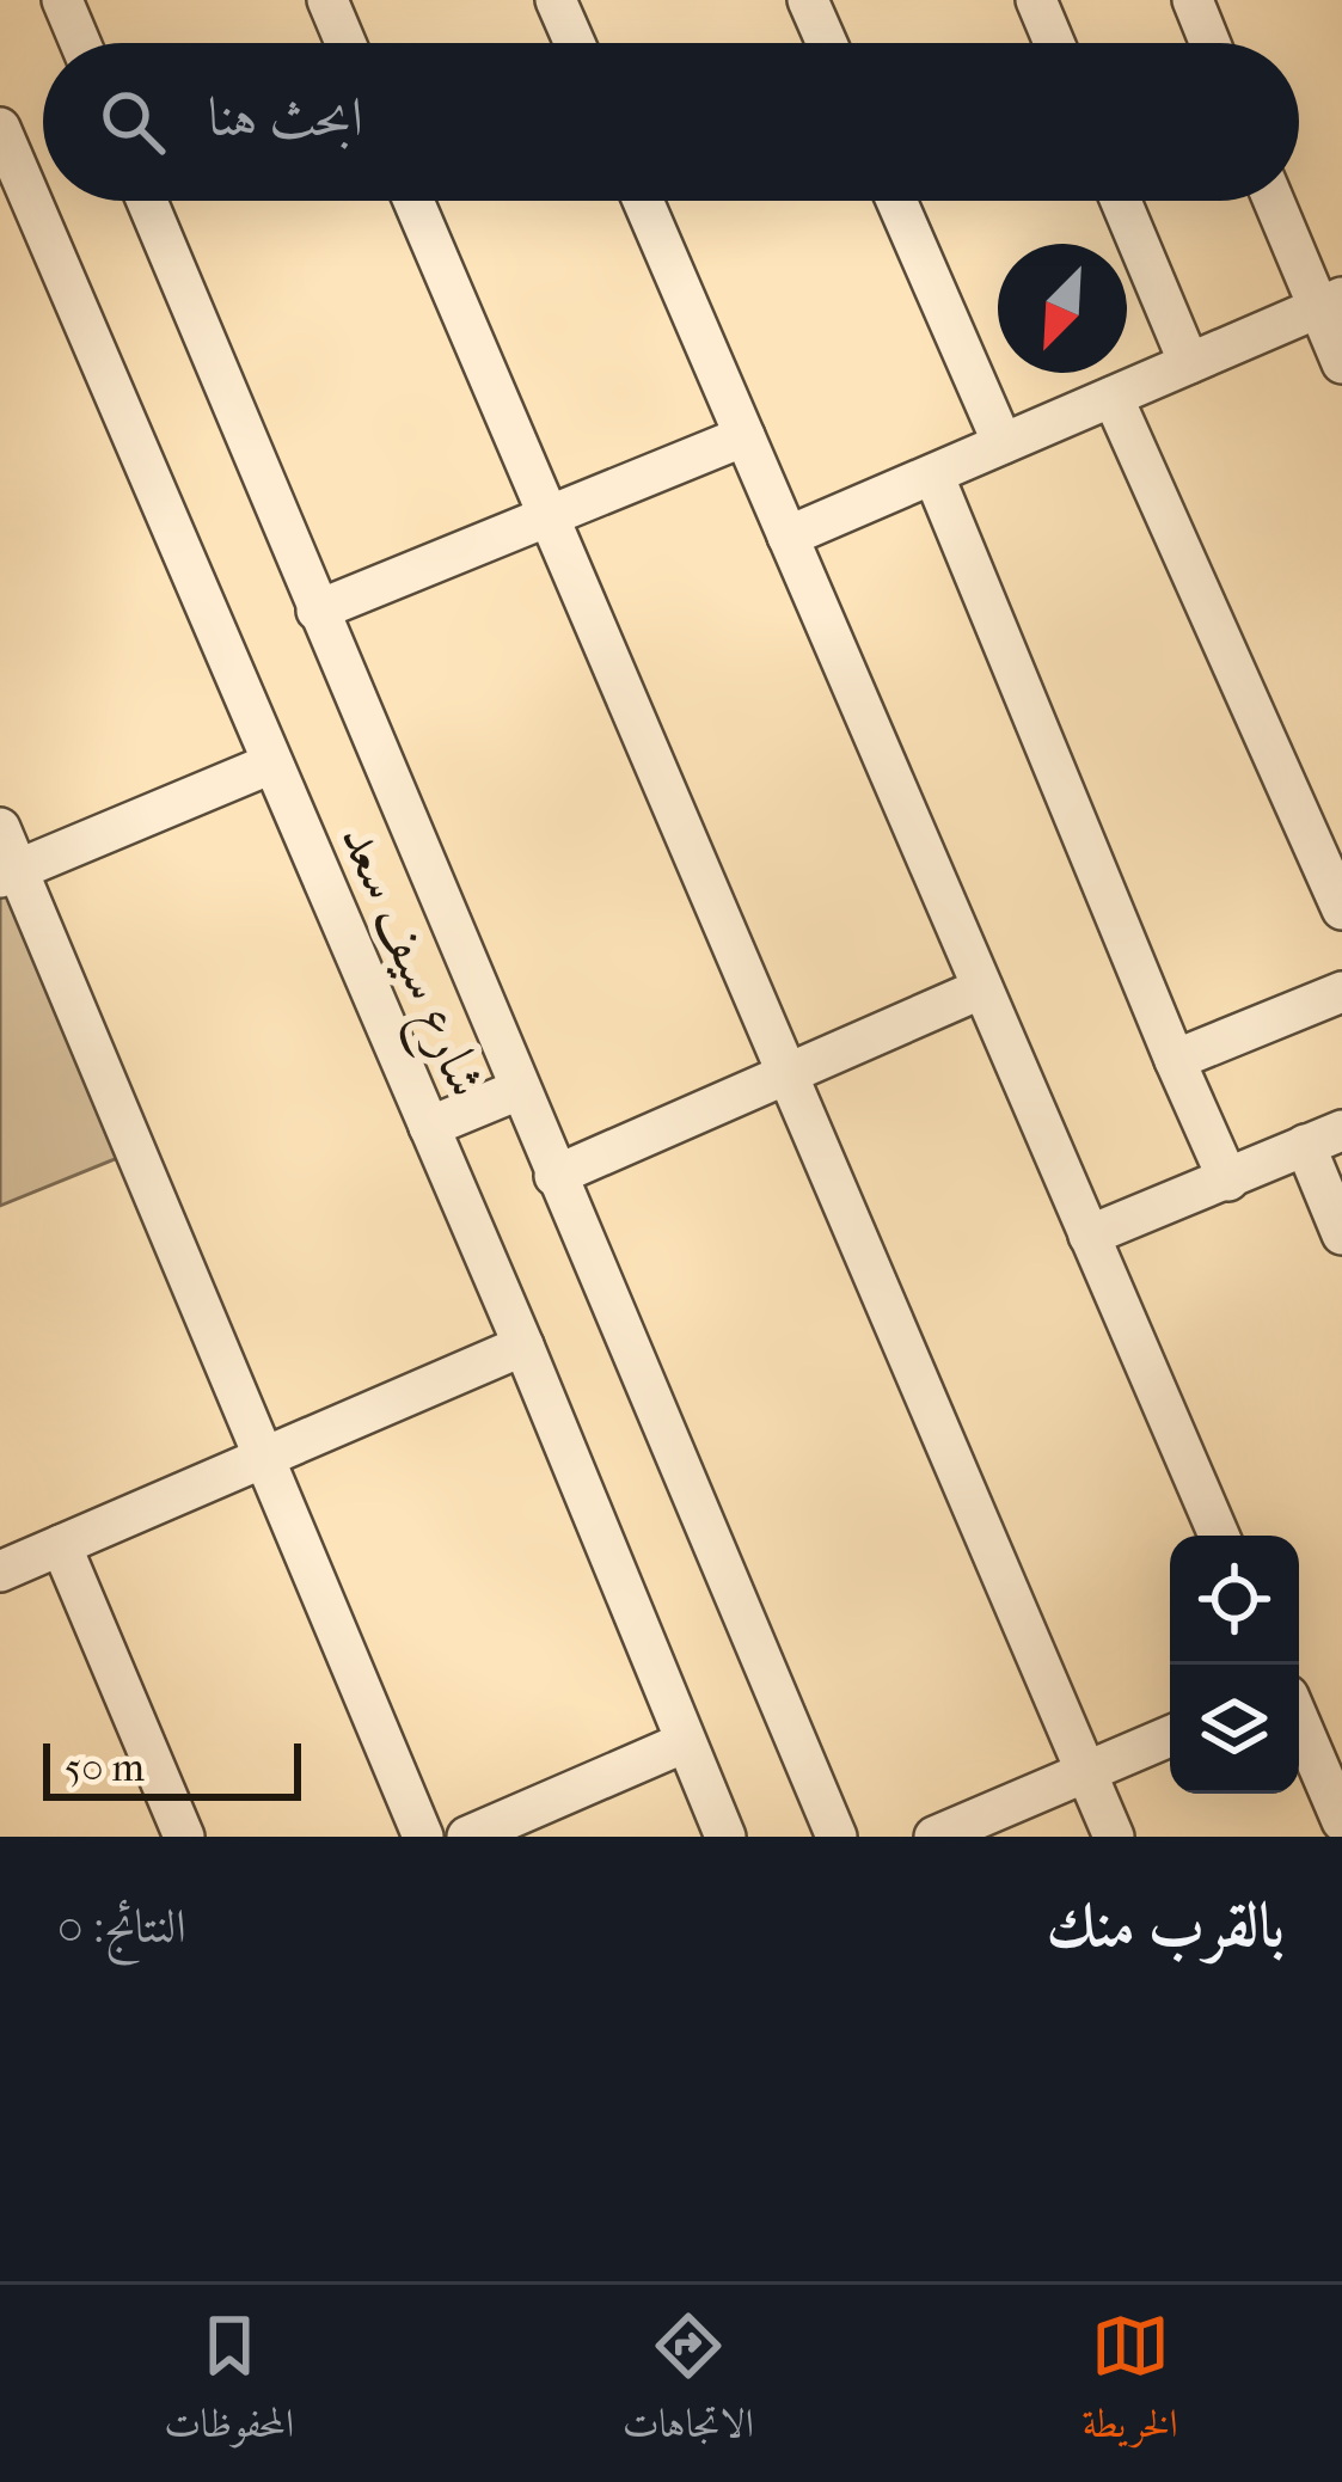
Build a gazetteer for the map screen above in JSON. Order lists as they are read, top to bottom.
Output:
{
  "streets": {
    "street": ["شارع سيف سعد"]
  },
  "scale_bar": "50 m",
  "north": "bottom left",
  "page": {
    "search": "ابحث هنا",
    "scale": "50 m",
    "heading": ["بالقرب منك", "النتائج: 0"],
    "nav": ["الخريطة", "الاتجاهات", "المحفوظات"]
  }
}
